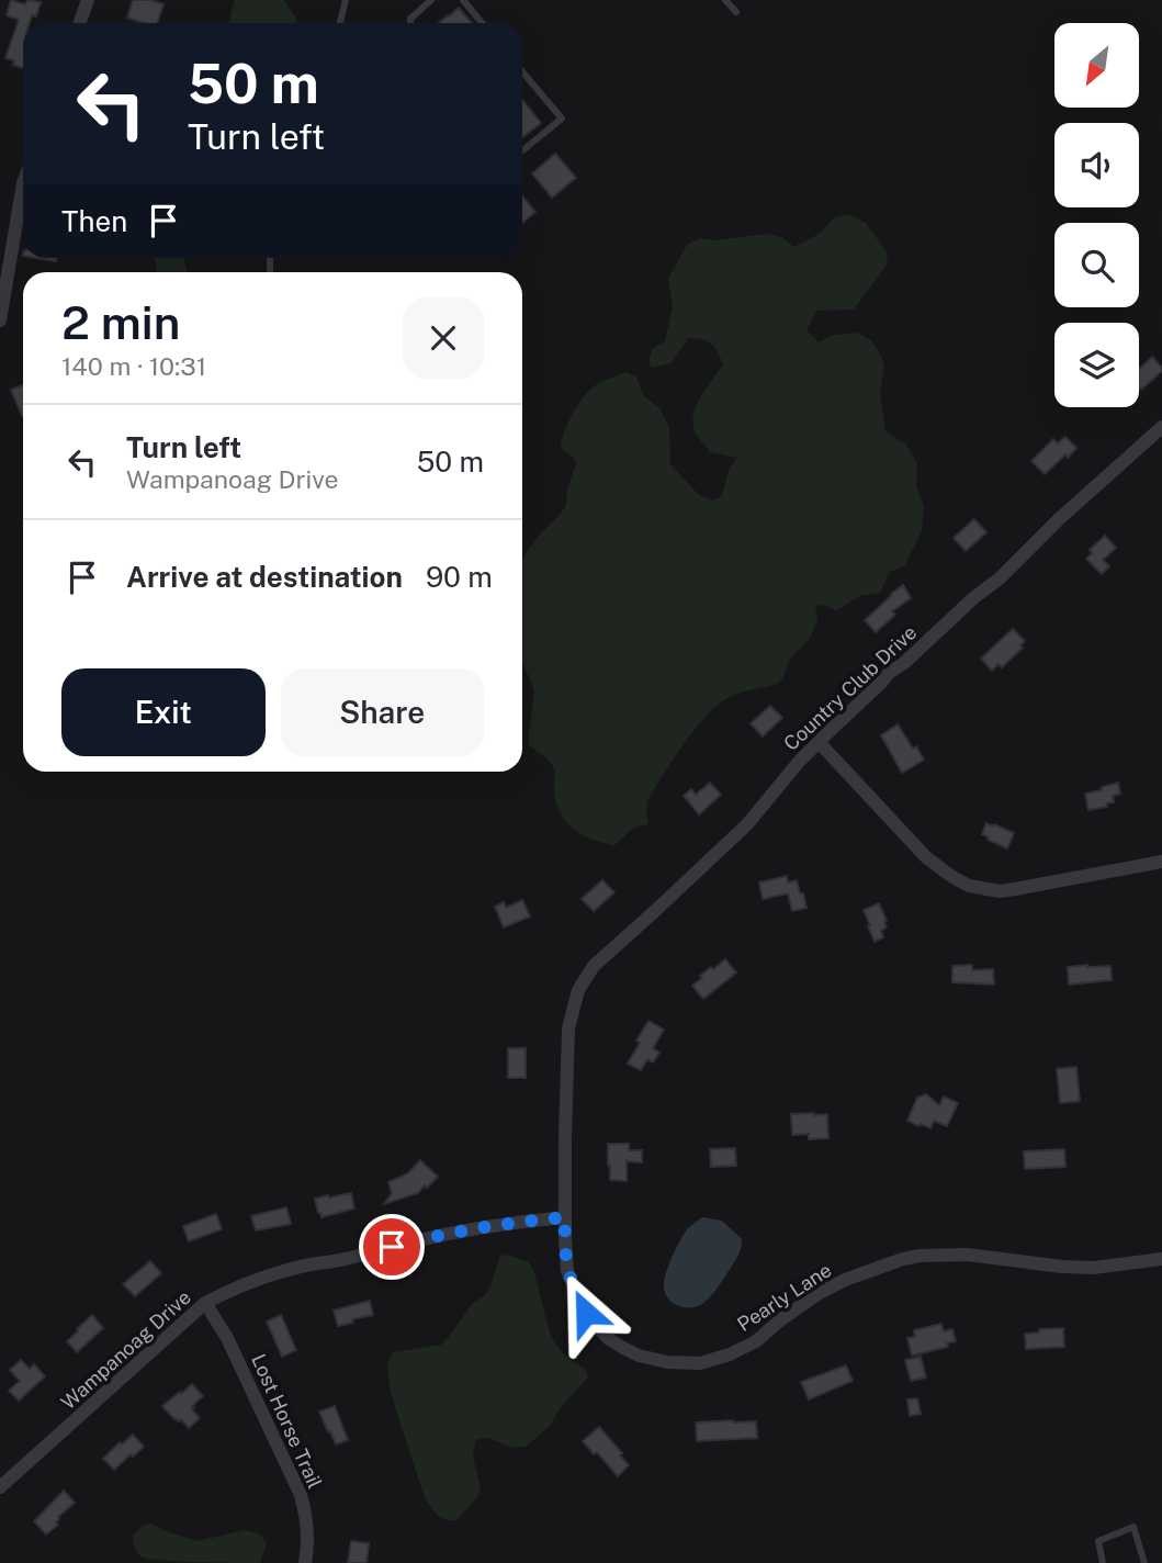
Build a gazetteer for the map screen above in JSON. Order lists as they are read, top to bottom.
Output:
{
  "streets": {
    "street": [
      "Country Club Drive",
      "Pearly Lane",
      "Wampanoag Drive",
      "Lost Horse Trail"
    ]
  },
  "crossings": [
    ["Country Club Drive", "Pearly Lane"],
    ["Pearly Lane", "Wampanoag Drive"],
    ["Wampanoag Drive", "Lost Horse Trail"]
  ],
  "north": "bottom left",
  "page": {
    "turn": ["50 m", "Turn left"],
    "then": "Then",
    "heading": ["2 min", "140 m · 10:31"],
    "list": [
      {
        "name": "Turn left",
        "note": "Wampanoag Drive",
        "value": "50 m"
      },
      {
        "name": "Arrive at destination",
        "value": "90 m"
      }
    ],
    "buttons": ["Exit", "Share"]
  }
}
